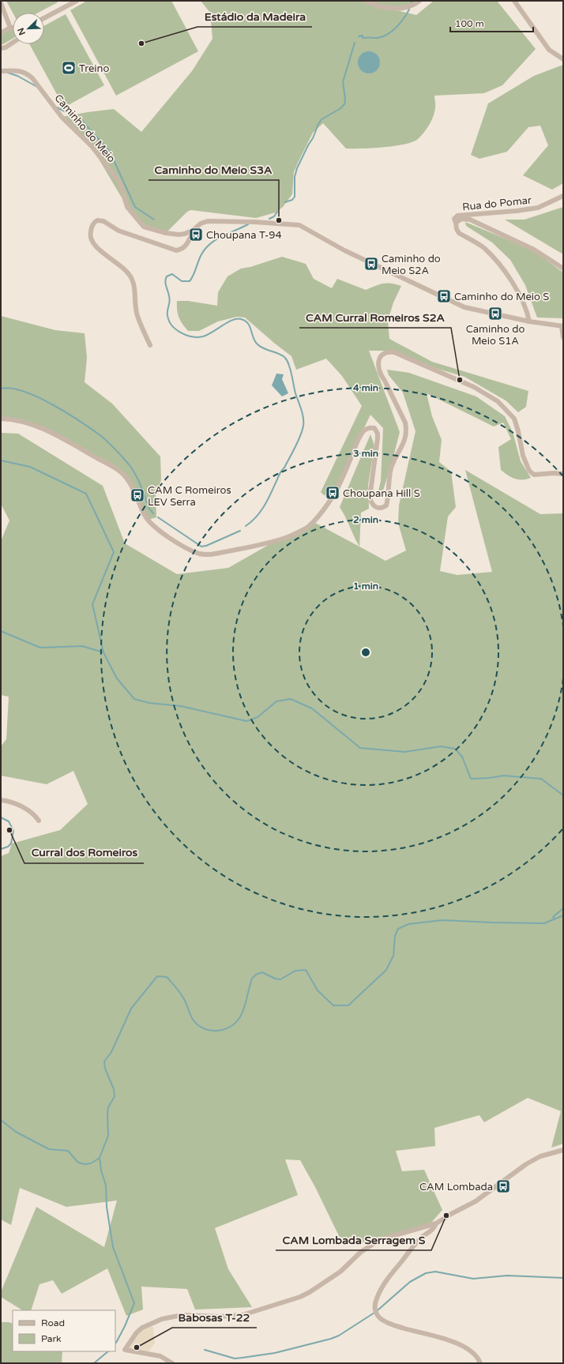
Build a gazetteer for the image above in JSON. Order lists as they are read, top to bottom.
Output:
{
  "streets": {
    "street": ["Caminho do Meio", "Rua do Pomar"]
  },
  "places": {
    "other": [
      "Estádio da Madeira",
      "Caminho do Meio S3A",
      "CAM Curral Romeiros S2A",
      "Curral dos Romeiros",
      "CAM Lombada Serragem S",
      "Babosas T-22"
    ],
    "sports": ["Treino"],
    "bus stop": [
      "Choupana T-94",
      "Caminho do Meio S2A",
      "Caminho do Meio S",
      "Caminho do Meio S1A",
      "Choupana Hill S",
      "CAM C Romeiros LEV Serra",
      "CAM Lombada"
    ]
  },
  "legend": ["Road", "Park"],
  "scale_bar": "100 m",
  "north": "bottom left",
  "rings": [
    "4 min",
    "3 min",
    "2 min",
    "1 min"
  ]
}
